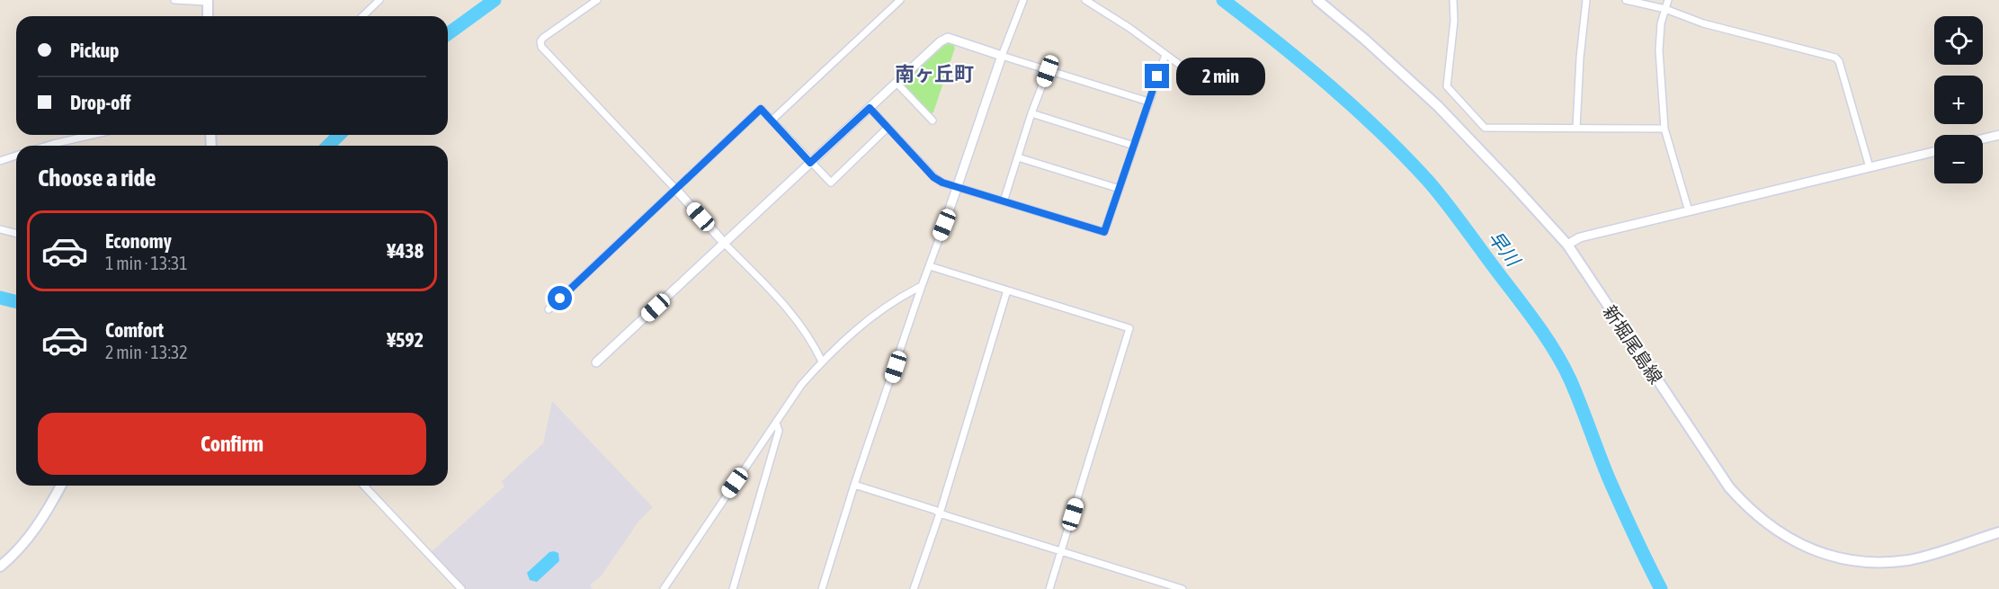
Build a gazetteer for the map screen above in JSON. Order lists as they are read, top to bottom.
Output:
{
  "streets": {
    "main road": ["新堀尾島線"]
  },
  "districts": ["南ヶ丘町"],
  "water": ["早川"],
  "page": {
    "map_buttons": ["+", "−"],
    "banner": ["Pickup", "Drop-off"],
    "bubble": "2 min",
    "heading": "Choose a ride",
    "list": [
      {
        "name": "Economy",
        "note": "1 min · 13:31",
        "value": "¥438"
      },
      {
        "name": "Comfort",
        "note": "2 min · 13:32",
        "value": "¥592"
      }
    ],
    "buttons": "Confirm"
  }
}
